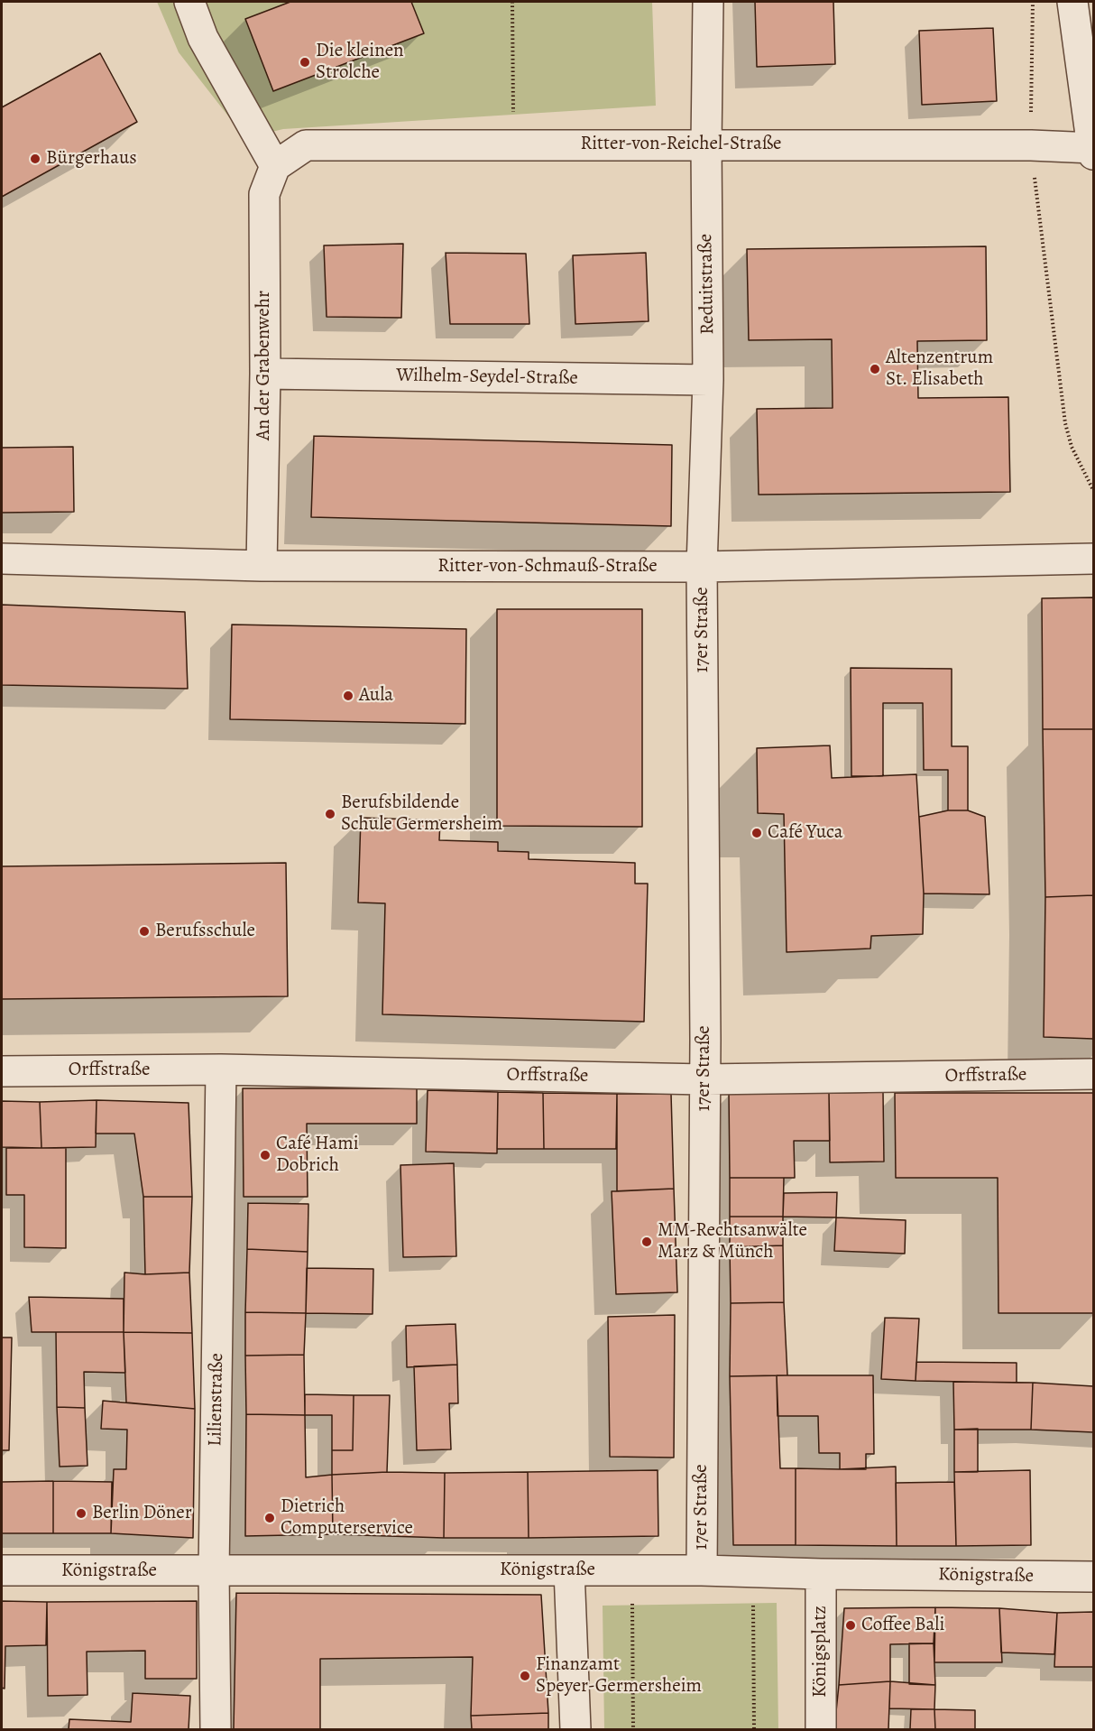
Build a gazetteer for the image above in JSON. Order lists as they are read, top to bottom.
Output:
{
  "streets": {
    "street": [
      "Ritter-von-Reichel-Straße",
      "Reduitstraße",
      "An der Grabenwehr",
      "Wilhelm-Seydel-Straße",
      "Ritter-von-Schmauß-Straße",
      "17er Straße",
      "Orffstraße",
      "Lilienstraße",
      "Königstraße",
      "Königsplatz"
    ]
  },
  "crossings": [
    ["Ritter-von-Reichel-Straße", "Reduitstraße"],
    ["Ritter-von-Reichel-Straße", "An der Grabenwehr"],
    ["Reduitstraße", "Wilhelm-Seydel-Straße"],
    ["Reduitstraße", "Ritter-von-Schmauß-Straße"],
    ["Reduitstraße", "17er Straße"],
    ["An der Grabenwehr", "Wilhelm-Seydel-Straße"],
    ["An der Grabenwehr", "Ritter-von-Schmauß-Straße"],
    ["Ritter-von-Schmauß-Straße", "17er Straße"],
    ["17er Straße", "Orffstraße"],
    ["17er Straße", "Königstraße"],
    ["Orffstraße", "Lilienstraße"],
    ["Lilienstraße", "Königstraße"],
    ["Königstraße", "Königsplatz"]
  ],
  "places": [
    "Die kleinen Strolche",
    "Bürgerhaus",
    "Altenzentrum St. Elisabeth",
    "Aula",
    "Berufsbildende Schule Germersheim",
    "Café Yuca",
    "Berufsschule",
    "Café Hami Dobrich",
    "MM-Rechtsanwälte Marz & Münch",
    "Berlin Döner",
    "Dietrich Computerservice",
    "Coffee Bali",
    "Finanzamt Speyer-Germersheim"
  ]
}
